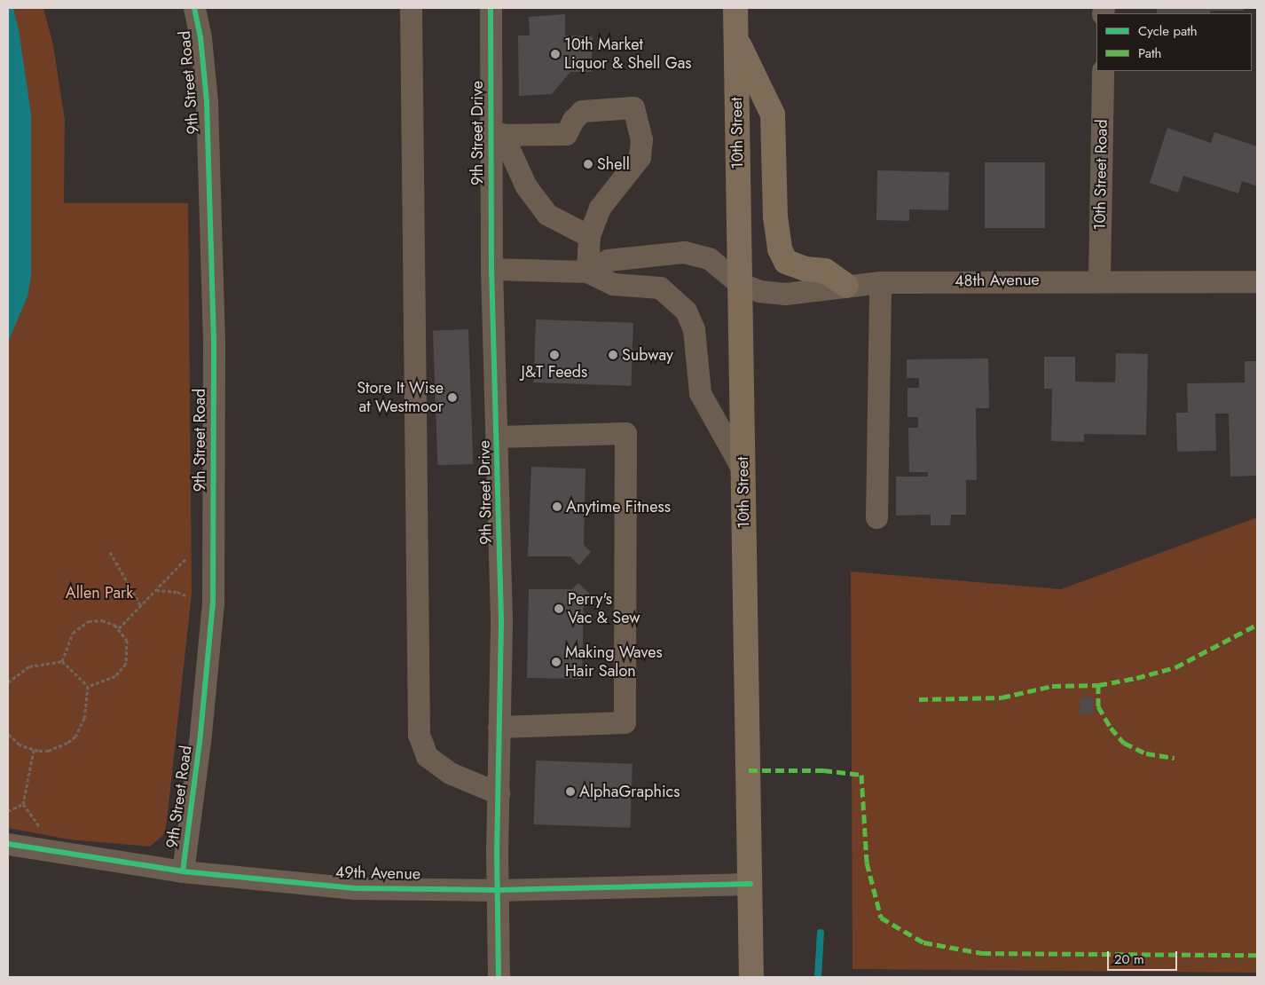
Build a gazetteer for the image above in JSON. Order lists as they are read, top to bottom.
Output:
{
  "streets": {
    "main road": ["10th Street"],
    "street": [
      "9th Street Road",
      "9th Street Drive",
      "10th Street Road",
      "48th Avenue",
      "49th Avenue"
    ]
  },
  "crossings": [
    ["9th Street Road", "49th Avenue"],
    ["9th Street Drive", "49th Avenue"],
    ["10th Street", "48th Avenue"],
    ["10th Street", "49th Avenue"],
    ["10th Street Road", "48th Avenue"]
  ],
  "parks": ["Allen Park"],
  "places": [
    "10th Market Liquor & Shell Gas",
    "Shell",
    "J&T Feeds",
    "Subway",
    "Store It Wise at Westmoor",
    "Anytime Fitness",
    "Perry's Vac & Sew",
    "Making Waves Hair Salon",
    "AlphaGraphics"
  ],
  "legend": ["Cycle path", "Path"],
  "scale_bar": "20 m"
}
